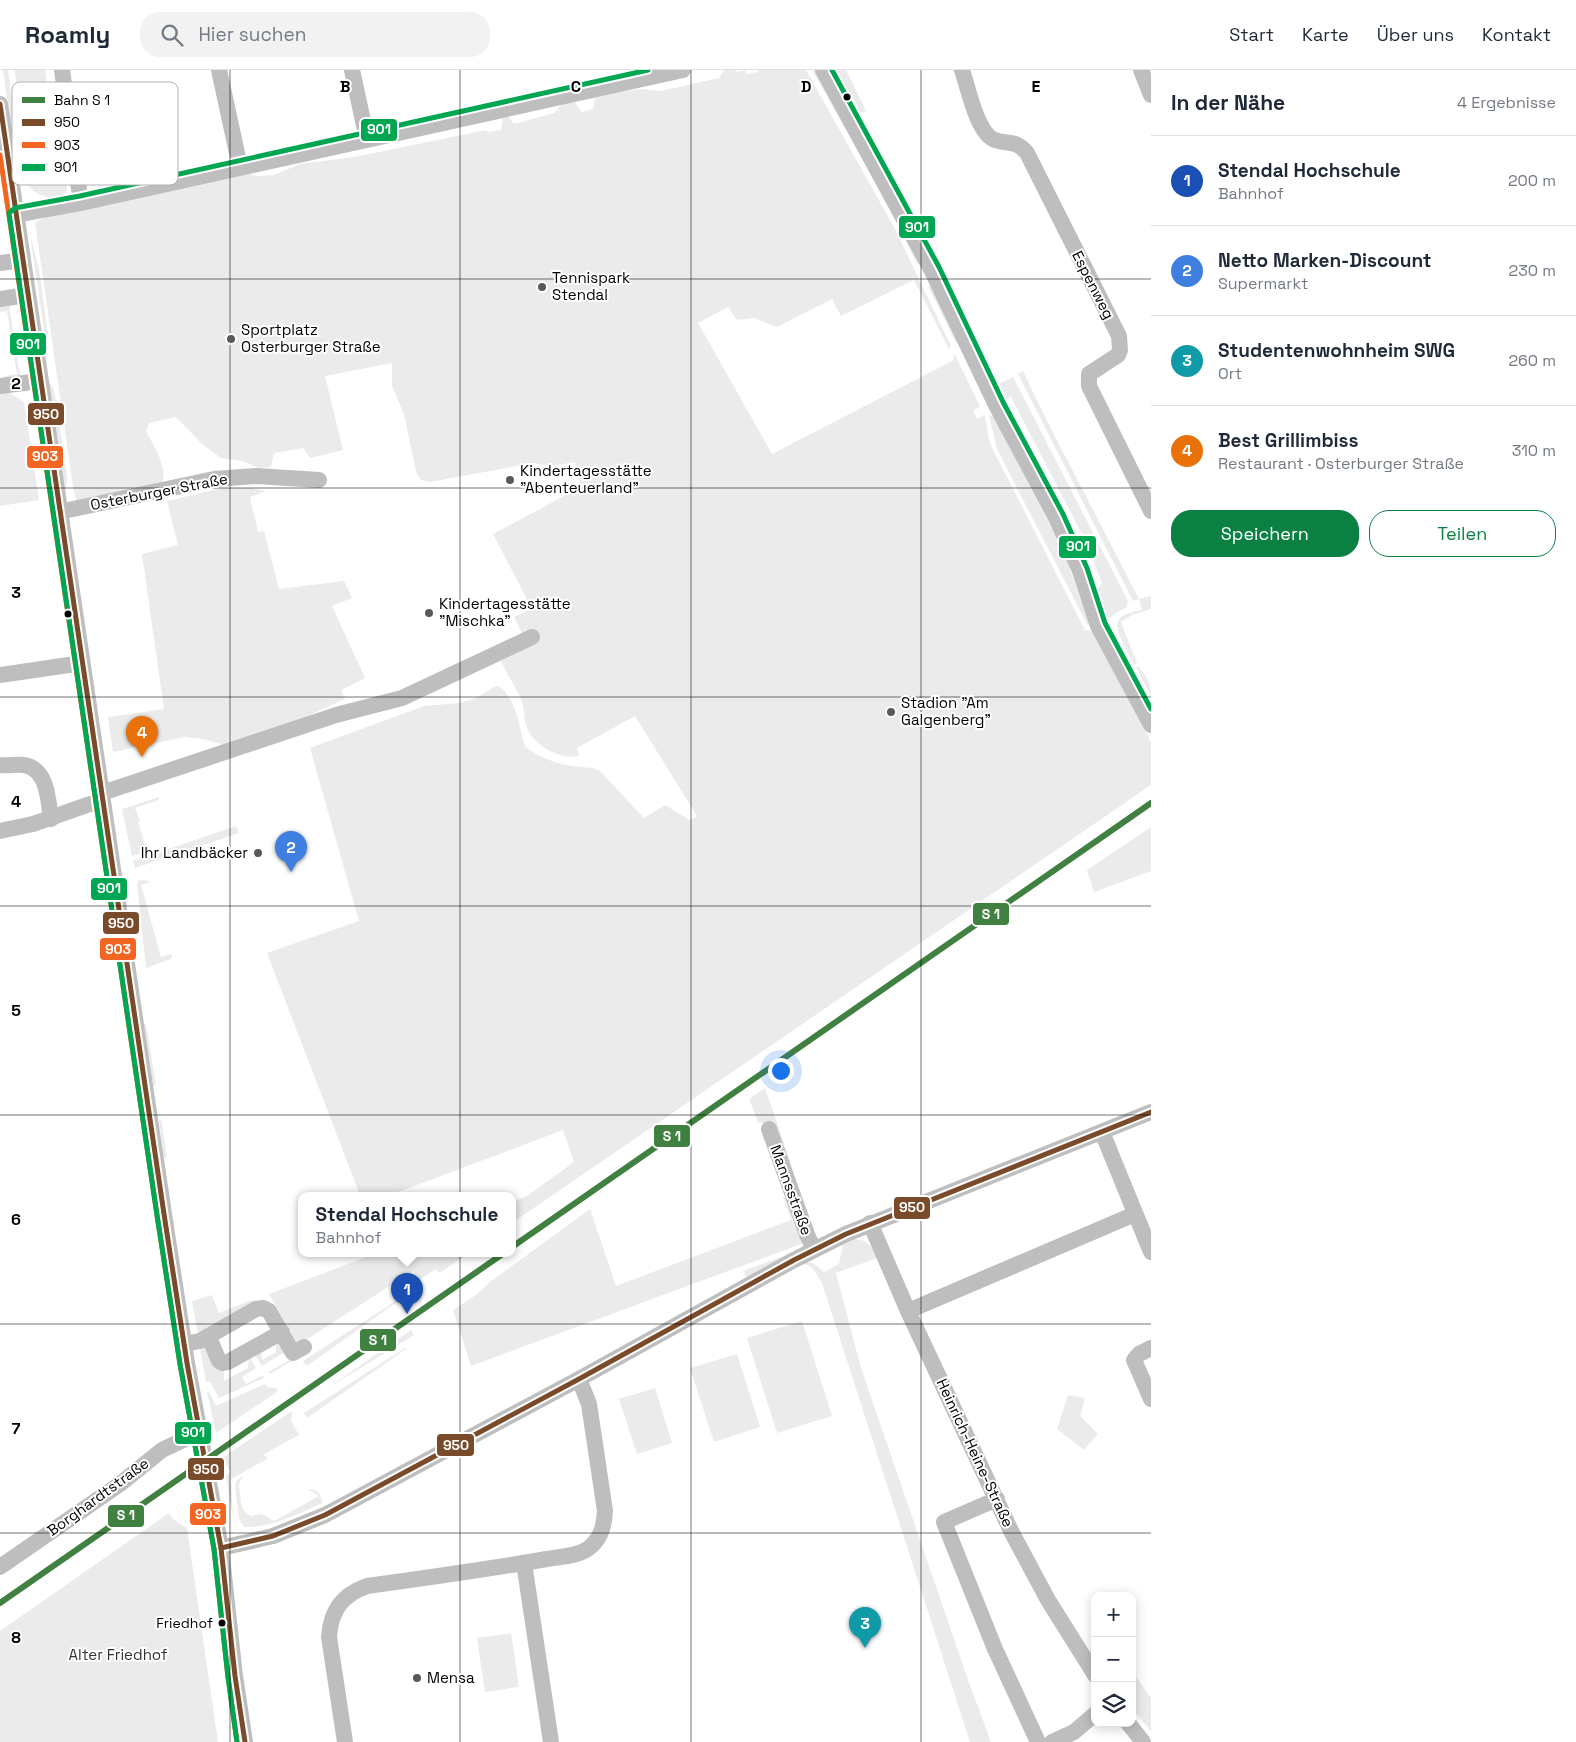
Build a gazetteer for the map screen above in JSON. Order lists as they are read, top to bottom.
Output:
{
  "streets": {
    "street": [
      "Espenweg",
      "Osterburger Straße",
      "Mannsstraße",
      "Heinrich-Heine-Straße",
      "Borghardtstraße"
    ]
  },
  "crossings": [
    ["Mannsstraße", "Heinrich-Heine-Straße"]
  ],
  "parks": ["Alter Friedhof"],
  "places": [
    "Tennispark Stendal",
    "Sportplatz Osterburger Straße",
    "Kindertagesstätte \"Abenteuerland\"",
    "Kindertagesstätte \"Mischka\"",
    "Stadion \"Am Galgenberg\"",
    "Ihr Landbäcker",
    "Friedhof",
    "Mensa"
  ],
  "lines": ["transit line 901", "transit line 950", "transit line 903"],
  "legend": [
    "Bahn S 1",
    "950",
    "903",
    "901"
  ],
  "page": {
    "header": "Roamly",
    "search": "Hier suchen",
    "nav": [
      "Start",
      "Karte",
      "Über uns",
      "Kontakt"
    ],
    "heading": ["In der Nähe", "4 Ergebnisse"],
    "list": [
      {
        "mark": "1",
        "name": "Stendal Hochschule",
        "note": "Bahnhof",
        "value": "200 m"
      },
      {
        "mark": "2",
        "name": "Netto Marken-Discount",
        "note": "Supermarkt",
        "value": "230 m"
      },
      {
        "mark": "3",
        "name": "Studentenwohnheim SWG",
        "note": "Ort",
        "value": "260 m"
      },
      {
        "mark": "4",
        "name": "Best Grillimbiss",
        "note": "Restaurant · Osterburger Straße",
        "value": "310 m"
      }
    ],
    "buttons": ["Speichern", "Teilen"],
    "pins": [
      "4",
      "2",
      "1",
      "3"
    ],
    "popup": ["Stendal Hochschule", "Bahnhof"],
    "map_buttons": ["+", "−"]
  },
  "grid": {
    "columns": [
      "B",
      "C",
      "D",
      "E"
    ],
    "rows": [
      "2",
      "3",
      "4",
      "5",
      "6",
      "7",
      "8"
    ]
  }
}
